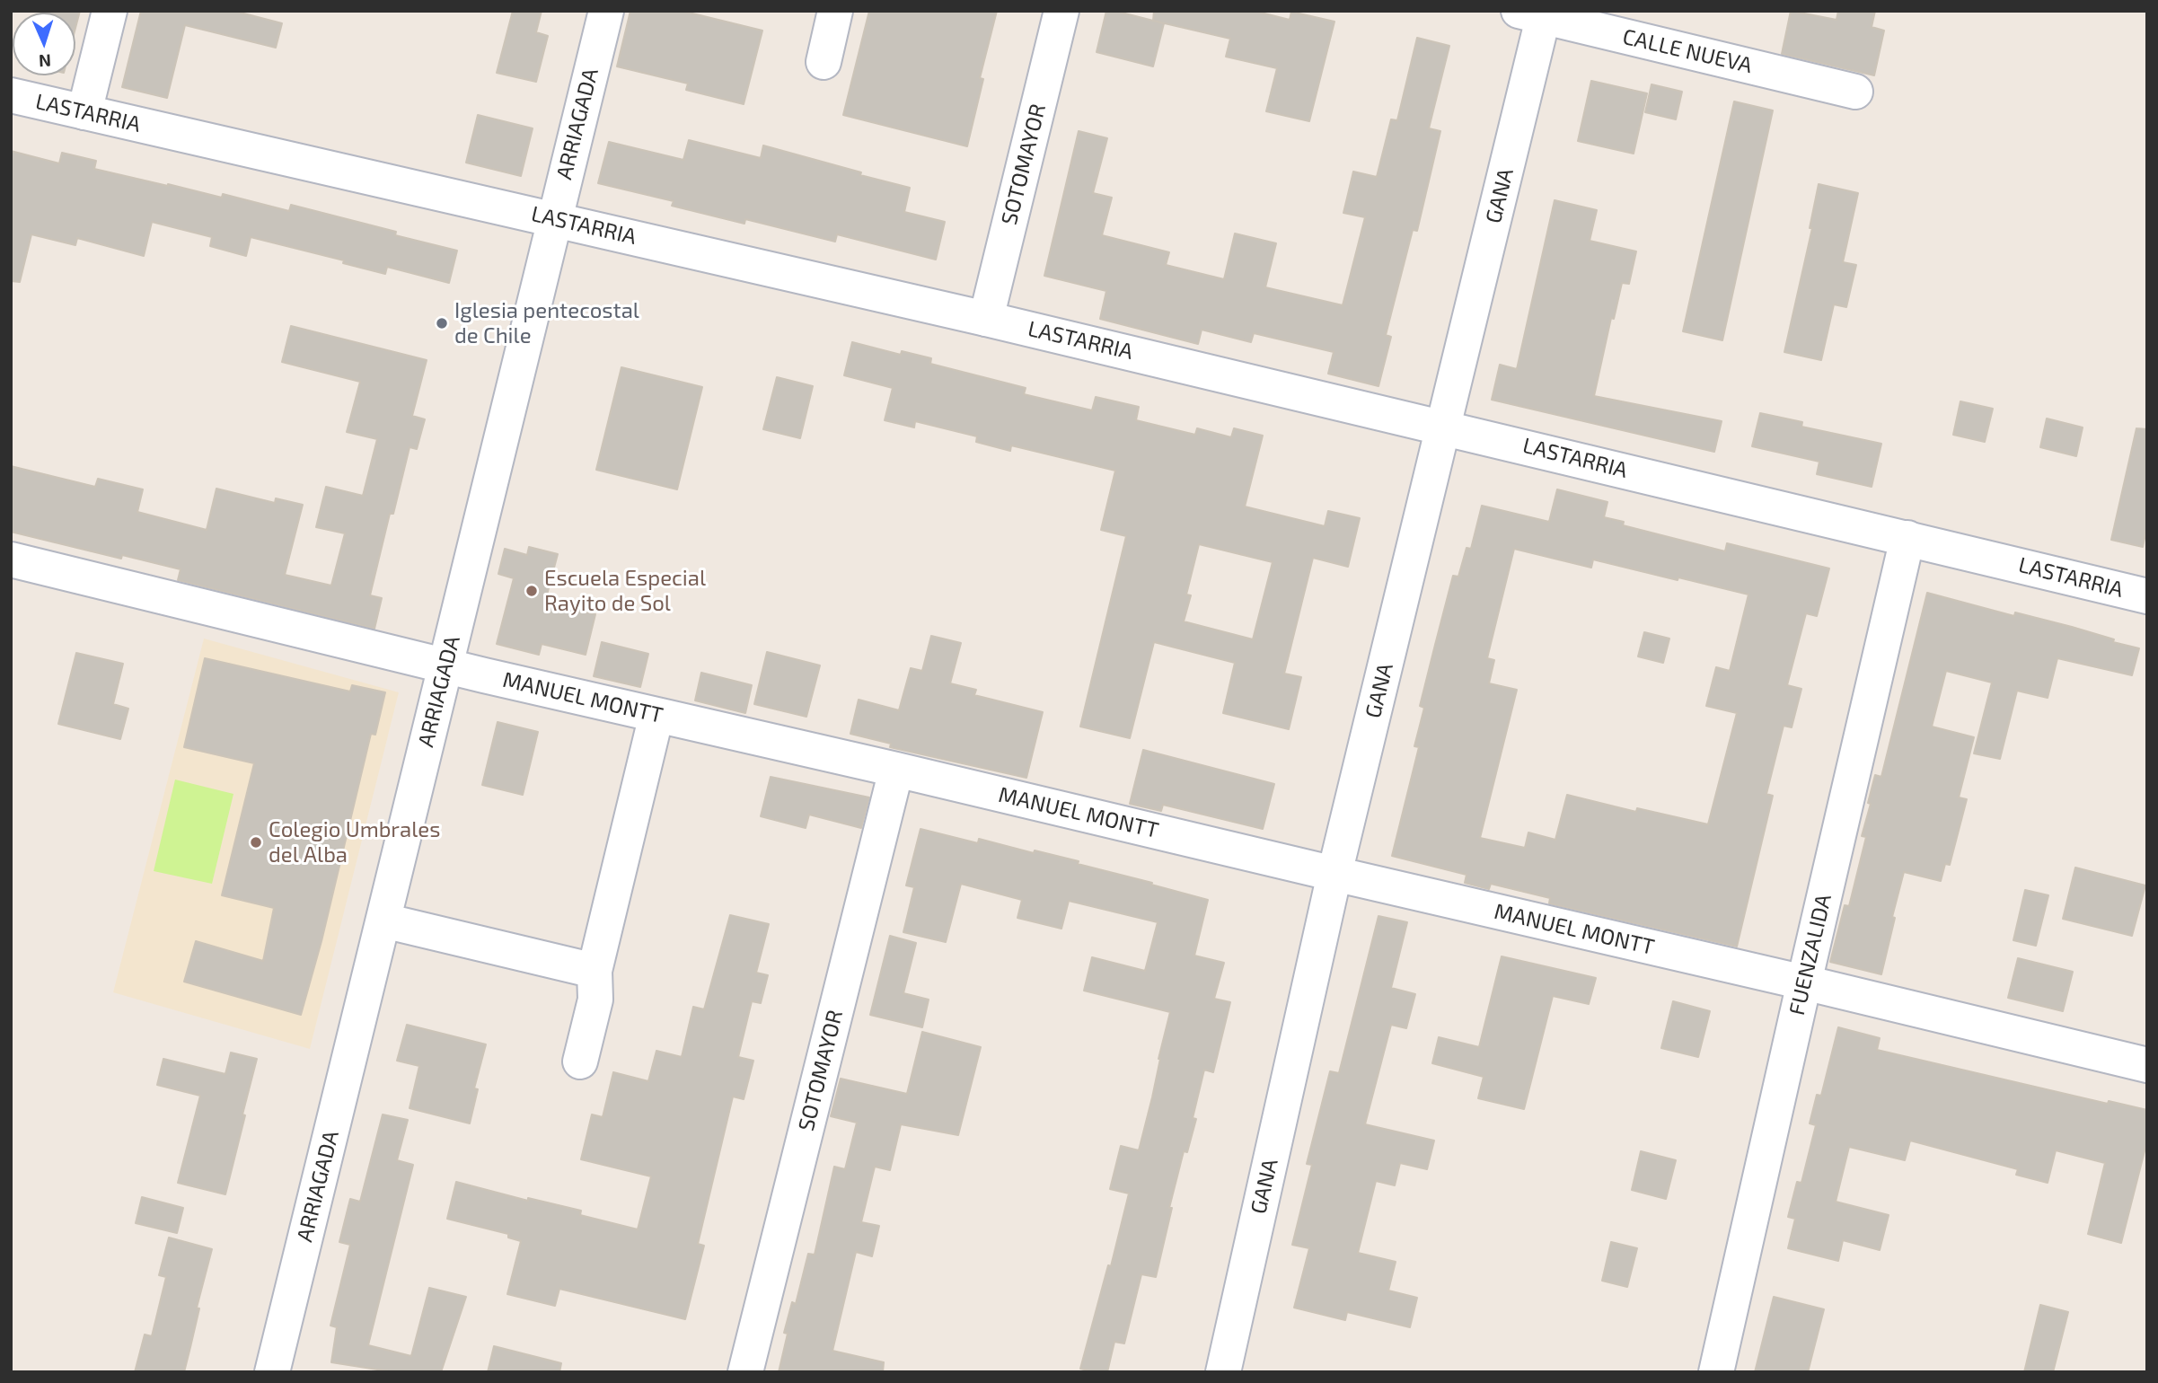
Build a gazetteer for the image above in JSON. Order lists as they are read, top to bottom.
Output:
{
  "streets": {
    "street": [
      "CALLE NUEVA",
      "LASTARRIA",
      "ARRIAGADA",
      "SOTOMAYOR",
      "GANA",
      "MANUEL MONTT",
      "FUENZALIDA"
    ]
  },
  "crossings": [
    ["CALLE NUEVA", "GANA"],
    ["LASTARRIA", "ARRIAGADA"],
    ["LASTARRIA", "SOTOMAYOR"],
    ["LASTARRIA", "GANA"],
    ["LASTARRIA", "FUENZALIDA"],
    ["ARRIAGADA", "MANUEL MONTT"],
    ["SOTOMAYOR", "MANUEL MONTT"],
    ["GANA", "MANUEL MONTT"],
    ["MANUEL MONTT", "FUENZALIDA"]
  ],
  "places": ["Iglesia pentecostal de Chile", "Escuela Especial Rayito de Sol", "Colegio Umbrales del Alba"],
  "north": "bottom"
}
